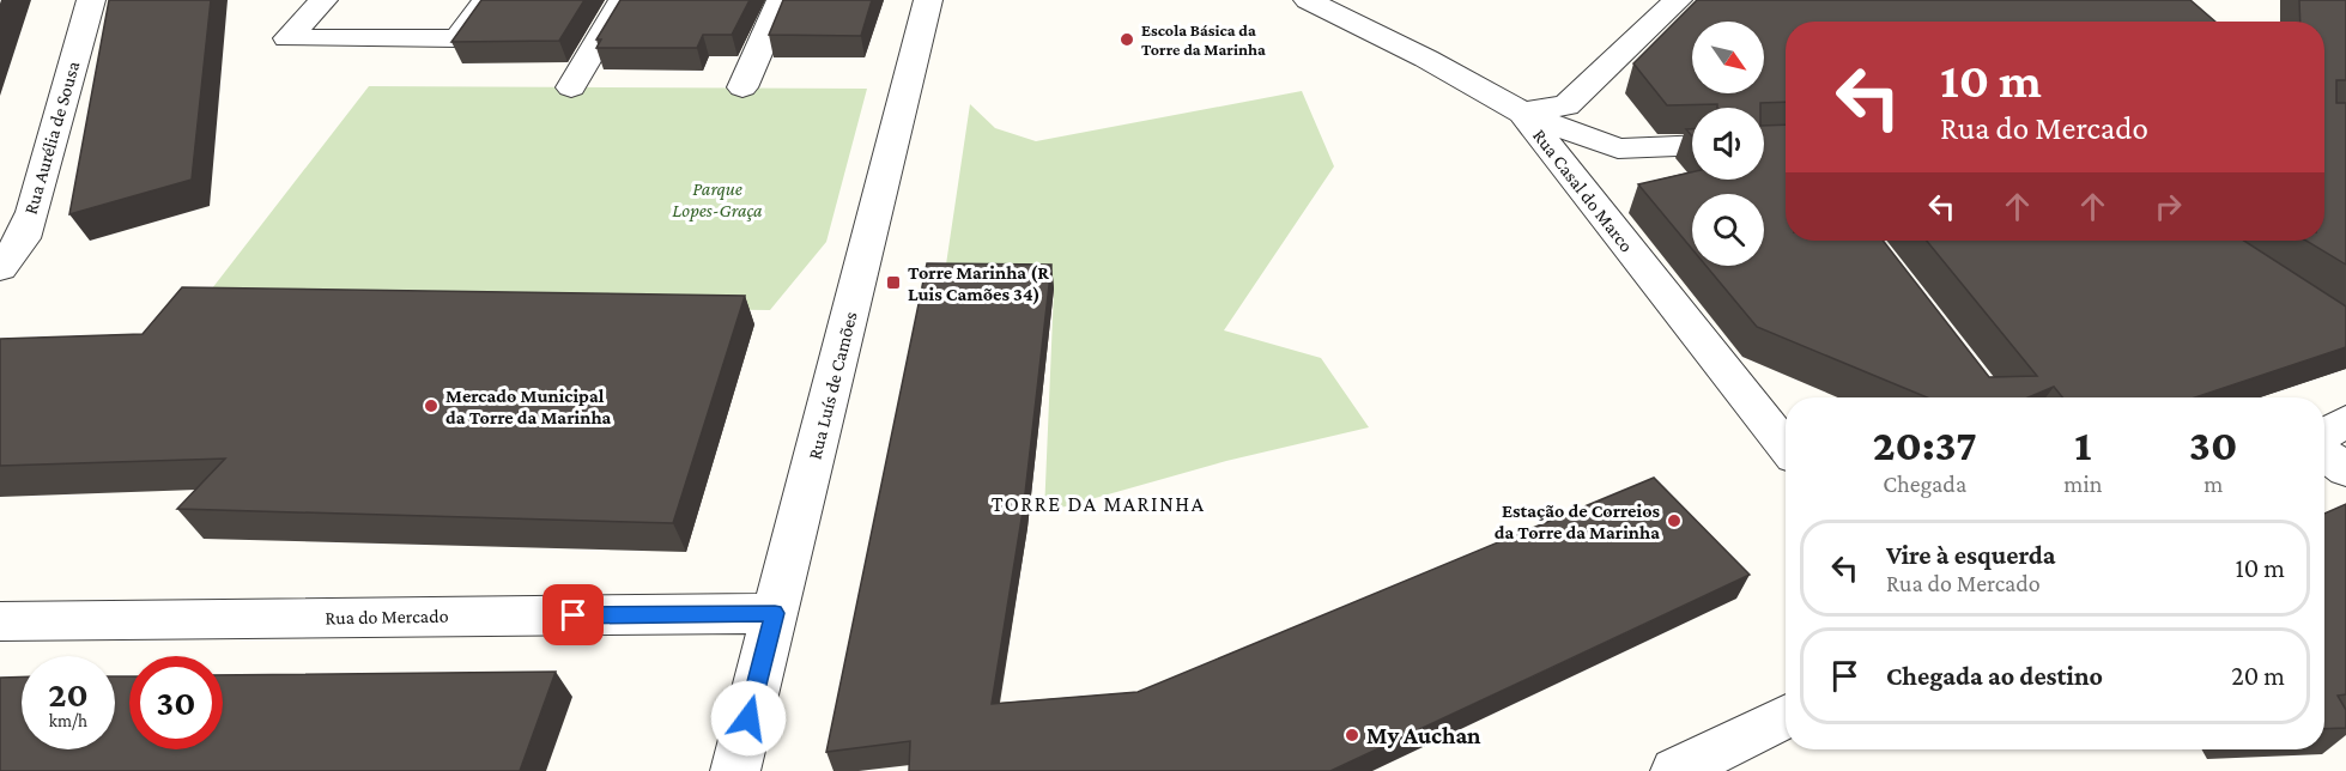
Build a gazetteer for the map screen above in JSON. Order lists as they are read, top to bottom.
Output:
{
  "streets": {
    "street": [
      "Rua Aurélia de Sousa",
      "Rua Casal do Marco",
      "Rua Luís de Camões",
      "Rua do Mercado"
    ]
  },
  "crossings": [
    ["Rua Luís de Camões", "Rua do Mercado"]
  ],
  "districts": ["TORRE DA MARINHA"],
  "parks": ["Parque Lopes-Graça"],
  "places": {
    "other": [
      "Escola Básica da Torre da Marinha",
      "Mercado Municipal da Torre da Marinha",
      "Estação de Correios da Torre da Marinha",
      "My Auchan"
    ],
    "transit": ["Torre Marinha (R Luis Camões 34)"]
  },
  "north": "bottom right",
  "page": {
    "turn": ["10 m", "Rua do Mercado"],
    "eta": [
      "20:37",
      "Chegada",
      "1",
      "min",
      "30",
      "m"
    ],
    "list": [
      {
        "name": "Vire à esquerda",
        "note": "Rua do Mercado",
        "value": "10 m"
      },
      {
        "name": "Chegada ao destino",
        "value": "20 m"
      }
    ],
    "speed": "20 km/h",
    "limit": "30"
  }
}
